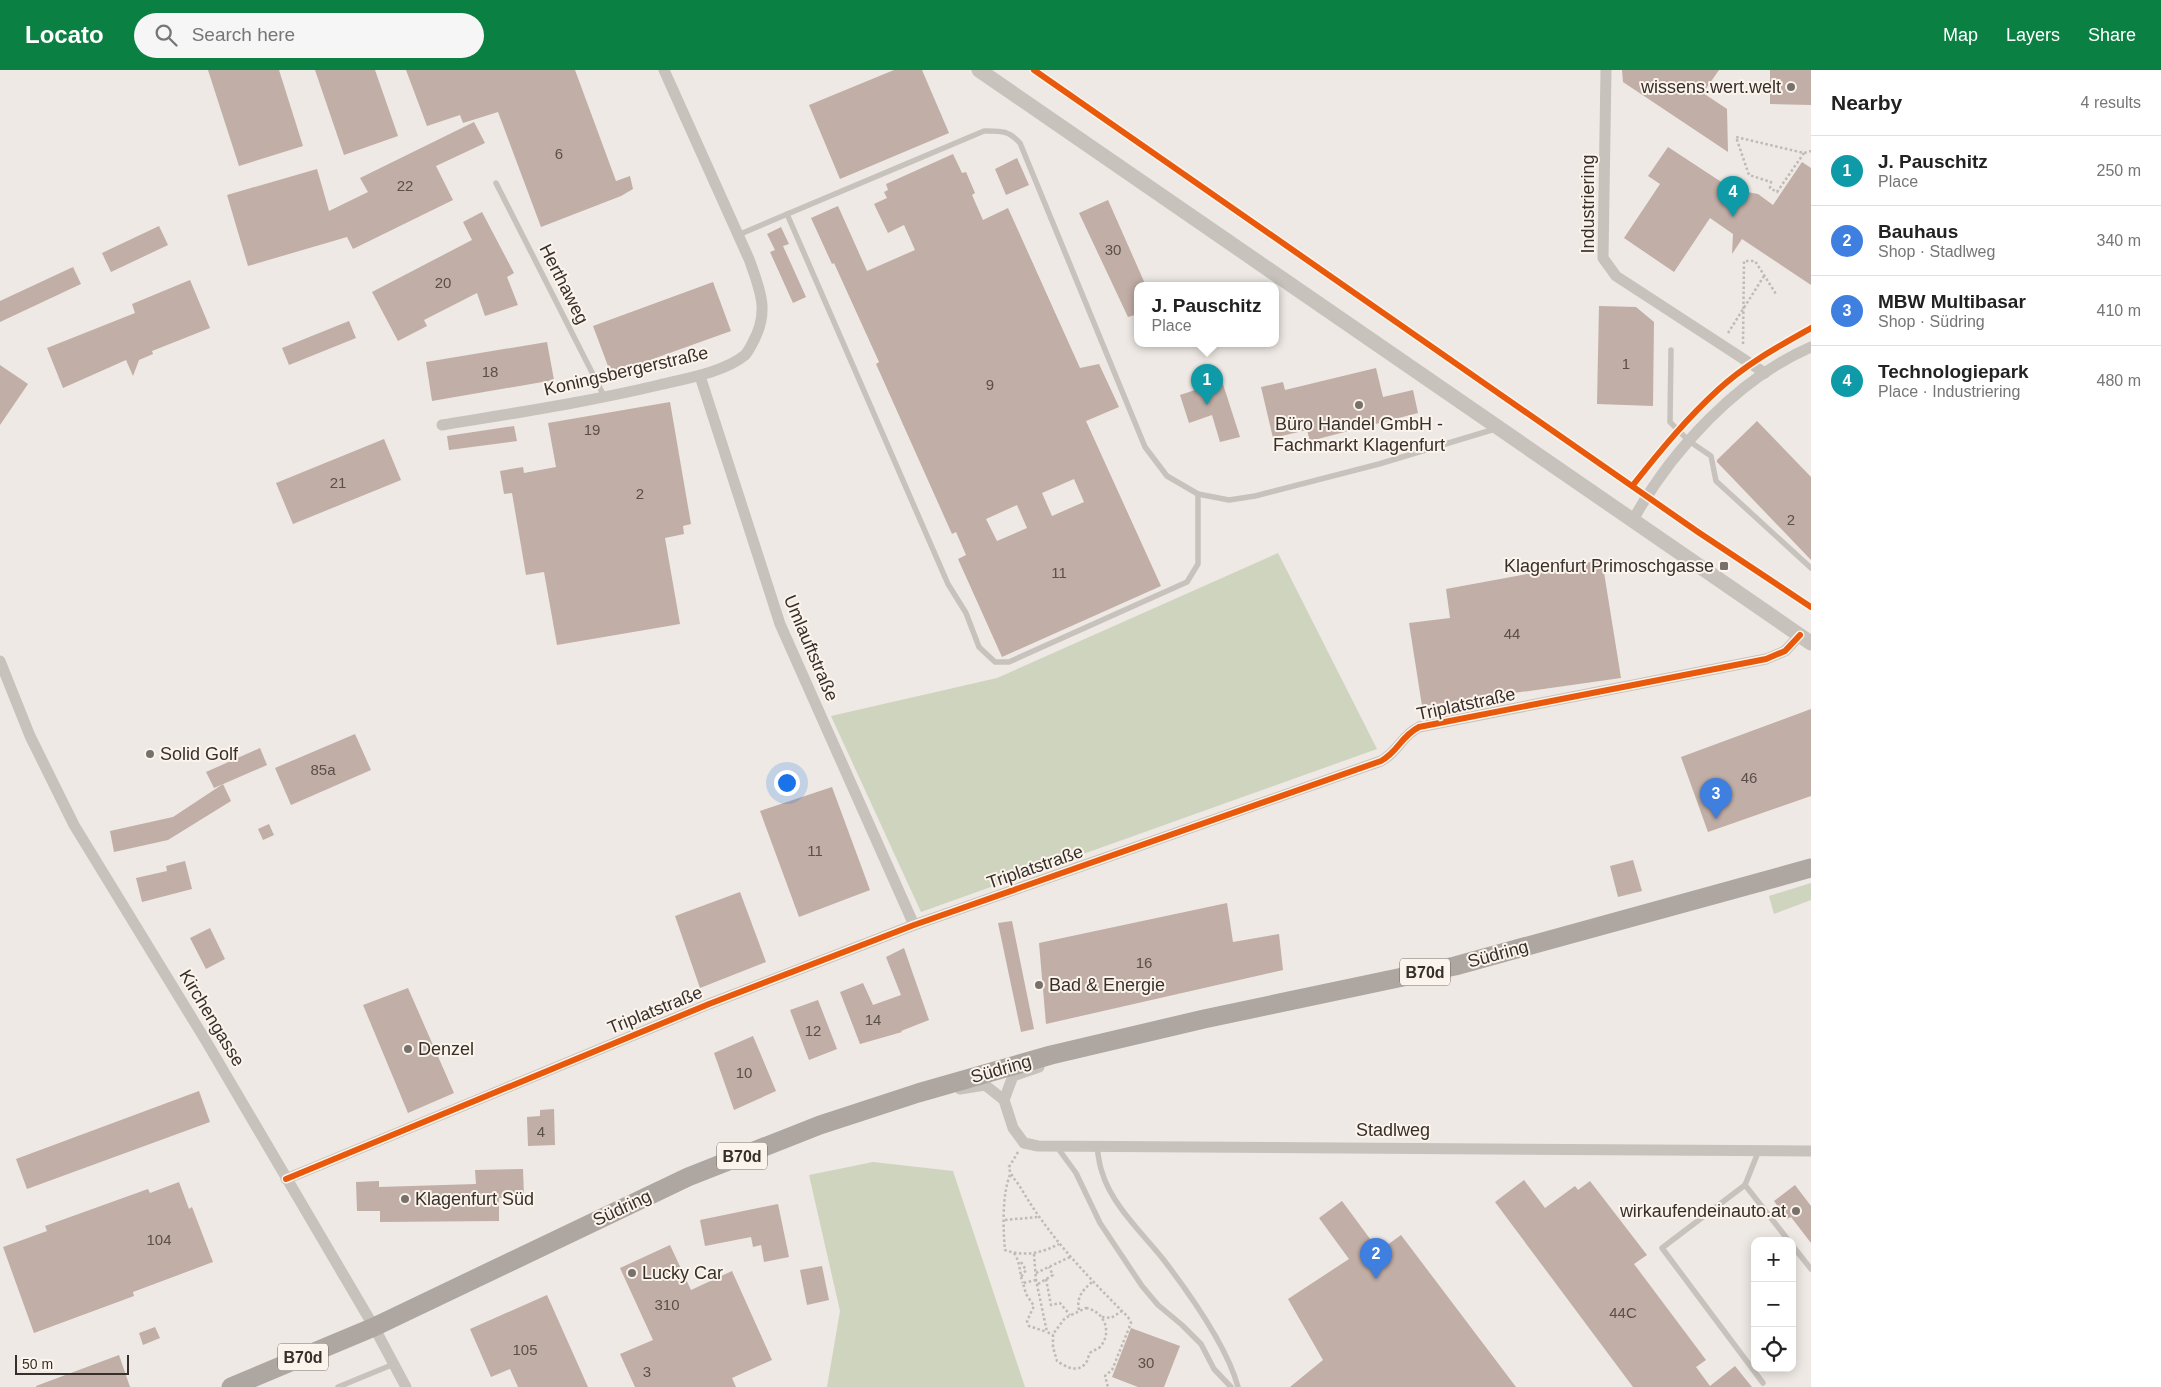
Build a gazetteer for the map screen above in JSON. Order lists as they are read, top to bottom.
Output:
{
  "streets": {
    "main road": ["Südring", "B70d"],
    "street": [
      "Industriering",
      "Koningsbergerstraße",
      "Umlauftstraße",
      "Triplatstraße",
      "Kirchengasse",
      "Stadlweg"
    ],
    "lane": ["Herthaweg"]
  },
  "crossings": [
    ["Herthaweg", "Koningsbergerstraße"],
    ["Koningsbergerstraße", "Umlauftstraße"],
    ["Umlauftstraße", "Triplatstraße"],
    ["Triplatstraße", "Kirchengasse"],
    ["Südring", "Kirchengasse"]
  ],
  "places": {
    "other": [
      "wissens.wert.welt",
      "Büro Handel GmbH - Fachmarkt Klagenfurt",
      "Solid Golf",
      "Bad & Energie",
      "Denzel",
      "Klagenfurt Süd",
      "wirkaufendeinauto.at",
      "Lucky Car"
    ],
    "transit": ["Klagenfurt Primoschgasse"]
  },
  "house_numbers": [
    "6",
    "22",
    "30",
    "20",
    "1",
    "18",
    "9",
    "19",
    "21",
    "2",
    "2",
    "11",
    "44",
    "85a",
    "46",
    "11",
    "16",
    "14",
    "12",
    "10",
    "4",
    "104",
    "310",
    "44C",
    "105",
    "30",
    "3"
  ],
  "scale_bar": "50 m",
  "page": {
    "header": "Locato",
    "search": "Search here",
    "nav": ["Map", "Layers", "Share"],
    "heading": ["Nearby", "4 results"],
    "list": [
      {
        "mark": "1",
        "name": "J. Pauschitz",
        "note": "Place",
        "value": "250 m"
      },
      {
        "mark": "2",
        "name": "Bauhaus",
        "note": "Shop · Stadlweg",
        "value": "340 m"
      },
      {
        "mark": "3",
        "name": "MBW Multibasar",
        "note": "Shop · Südring",
        "value": "410 m"
      },
      {
        "mark": "4",
        "name": "Technologiepark",
        "note": "Place · Industriering",
        "value": "480 m"
      }
    ],
    "pins": [
      "4",
      "1",
      "3",
      "2"
    ],
    "popup": ["J. Pauschitz", "Place"],
    "map_buttons": ["+", "−"],
    "scale": "50 m"
  }
}
